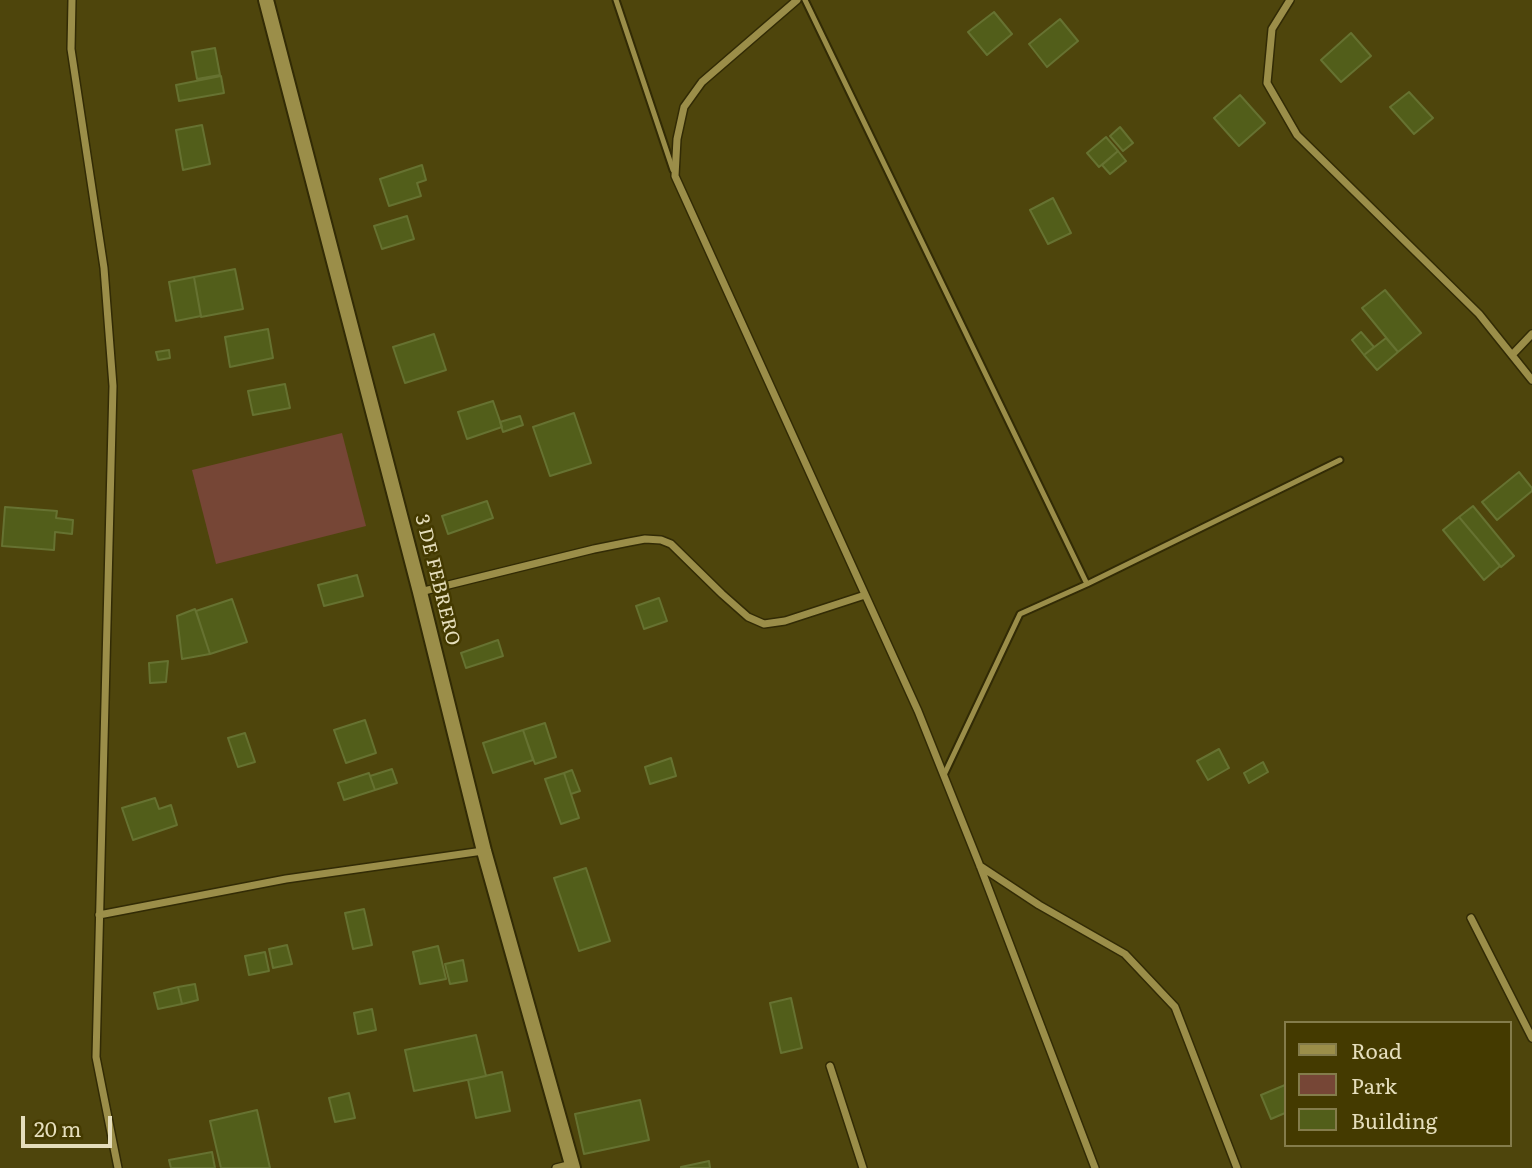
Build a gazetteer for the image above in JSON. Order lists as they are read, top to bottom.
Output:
{
  "streets": {
    "street": ["3 DE FEBRERO"]
  },
  "legend": ["Road", "Park", "Building"],
  "scale_bar": "20 m"
}
